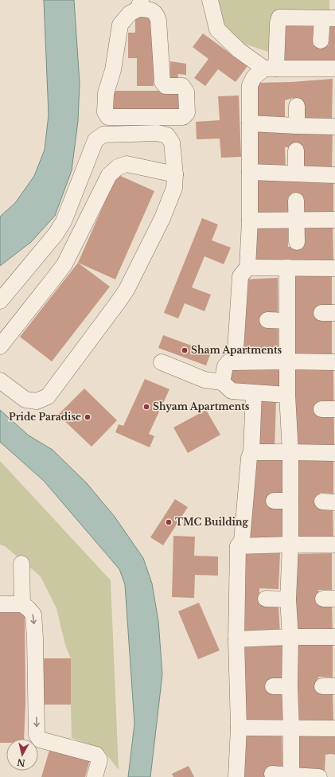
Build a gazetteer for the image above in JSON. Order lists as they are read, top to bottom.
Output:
{
  "places": [
    "Sham Apartments",
    "Shyam Apartments",
    "Pride Paradise",
    "TMC Building"
  ],
  "north": "bottom"
}
